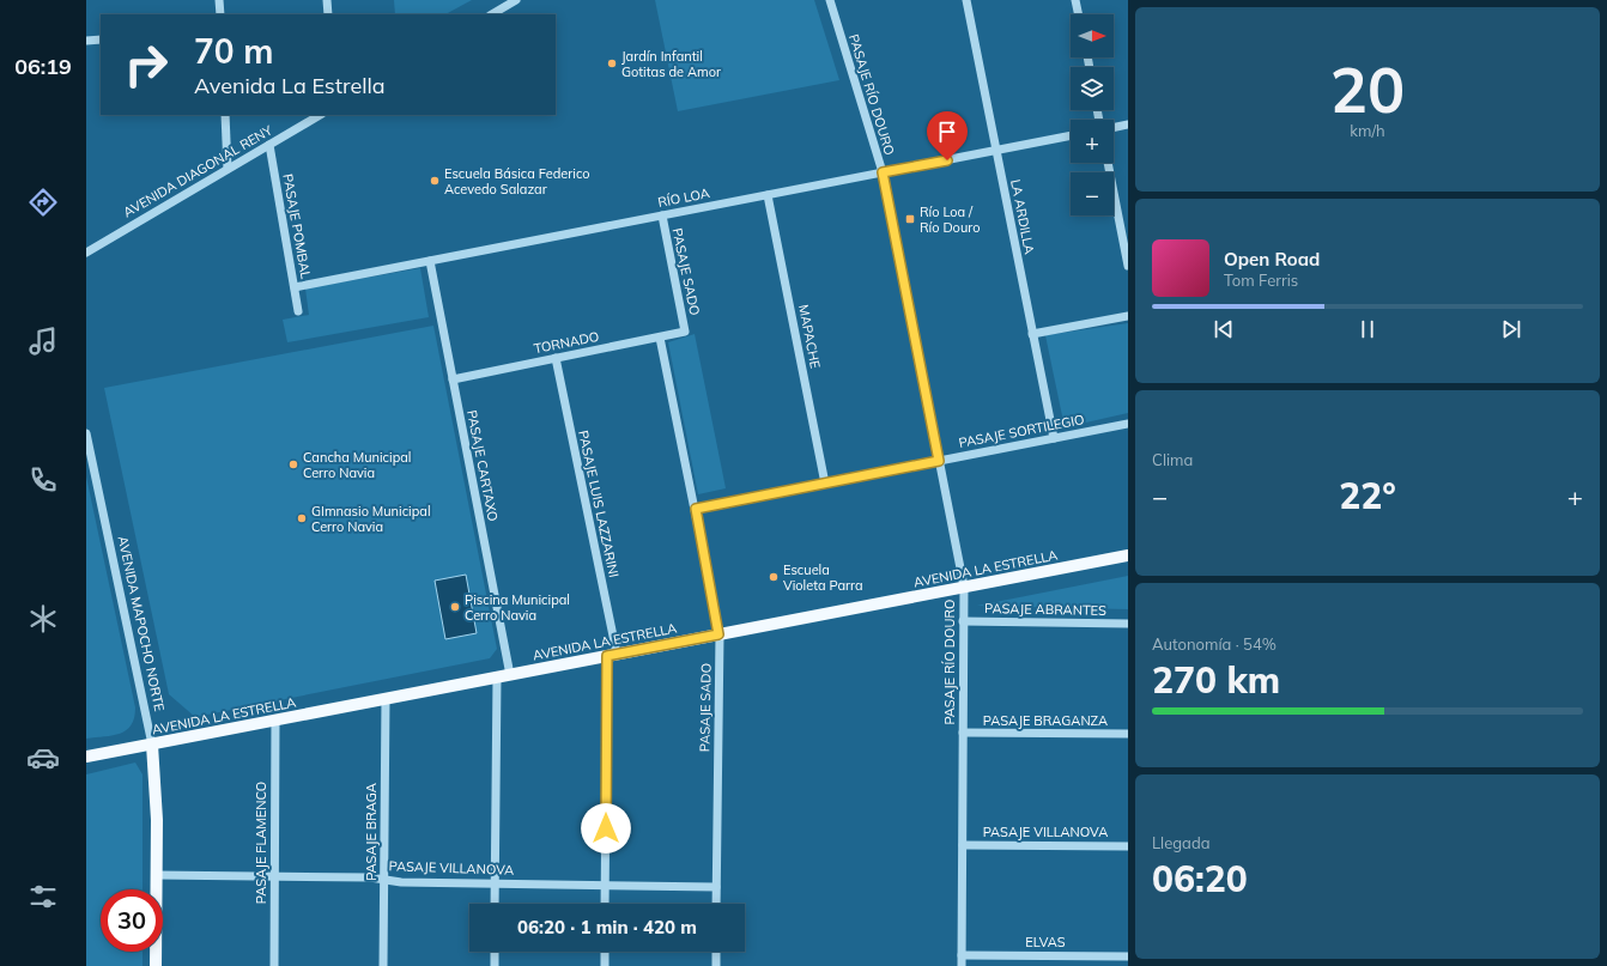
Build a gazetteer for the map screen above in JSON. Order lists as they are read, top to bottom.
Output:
{
  "streets": {
    "main road": ["AVENIDA LA ESTRELLA", "AVENIDA MAPOCHO NORTE"],
    "street": [
      "PASAJE RÍO DOURO",
      "AVENIDA DIAGONAL RENY",
      "RÍO LOA",
      "LA ARDILLA",
      "PASAJE POMBAL",
      "PASAJE SADO",
      "MAPACHE",
      "TORNADO",
      "PASAJE SORTILEGIO",
      "PASAJE CARTAXO",
      "PASAJE LUIS LAZZARINI",
      "PASAJE ABRANTES",
      "PASAJE BRAGANZA",
      "PASAJE BRAGA",
      "PASAJE VILLANOVA",
      "PASAJE FLAMENCO",
      "ELVAS"
    ]
  },
  "crossings": [
    ["PASAJE RÍO DOURO", "RÍO LOA"],
    ["PASAJE RÍO DOURO", "PASAJE SORTILEGIO"],
    ["PASAJE RÍO DOURO", "AVENIDA LA ESTRELLA"],
    ["PASAJE RÍO DOURO", "PASAJE ABRANTES"],
    ["PASAJE RÍO DOURO", "PASAJE BRAGANZA"],
    ["PASAJE RÍO DOURO", "PASAJE VILLANOVA"],
    ["PASAJE RÍO DOURO", "ELVAS"],
    ["AVENIDA DIAGONAL RENY", "PASAJE POMBAL"],
    ["RÍO LOA", "LA ARDILLA"],
    ["RÍO LOA", "PASAJE POMBAL"],
    ["RÍO LOA", "PASAJE SADO"],
    ["RÍO LOA", "MAPACHE"],
    ["RÍO LOA", "PASAJE CARTAXO"],
    ["LA ARDILLA", "PASAJE SORTILEGIO"],
    ["PASAJE SADO", "TORNADO"],
    ["PASAJE SADO", "PASAJE SORTILEGIO"],
    ["PASAJE SADO", "AVENIDA LA ESTRELLA"],
    ["PASAJE SADO", "PASAJE VILLANOVA"],
    ["MAPACHE", "PASAJE SORTILEGIO"],
    ["TORNADO", "PASAJE CARTAXO"],
    ["TORNADO", "PASAJE LUIS LAZZARINI"],
    ["PASAJE CARTAXO", "AVENIDA LA ESTRELLA"],
    ["PASAJE LUIS LAZZARINI", "AVENIDA LA ESTRELLA"],
    ["PASAJE LUIS LAZZARINI", "PASAJE VILLANOVA"],
    ["AVENIDA LA ESTRELLA", "AVENIDA MAPOCHO NORTE"],
    ["AVENIDA LA ESTRELLA", "PASAJE BRAGA"],
    ["AVENIDA LA ESTRELLA", "PASAJE FLAMENCO"],
    ["AVENIDA MAPOCHO NORTE", "PASAJE VILLANOVA"],
    ["PASAJE BRAGA", "PASAJE VILLANOVA"],
    ["PASAJE VILLANOVA", "PASAJE FLAMENCO"]
  ],
  "places": {
    "other": [
      "Jardín Infantil Gotitas de Amor",
      "Escuela Básica Federico Acevedo Salazar",
      "Cancha Municipal Cerro Navia",
      "GImnasio Municipal Cerro Navia",
      "Escuela Violeta Parra",
      "Piscina Municipal Cerro Navia"
    ],
    "transit": ["Río Loa / Río Douro"]
  },
  "north": "right",
  "page": {
    "tabs": "06:19",
    "tile": [
      ["20", "km/h"],
      "Clima",
      ["Autonomía · 54%", "270 km"],
      ["Llegada", "06:20"]
    ],
    "map_buttons": ["+", "−"],
    "turn": ["70 m", "Avenida La Estrella"],
    "song": ["Open Road", "Tom Ferris"],
    "heat": ["−", "22°", "+"],
    "limit": "30",
    "trip": "06:20 · 1 min · 420 m"
  }
}
